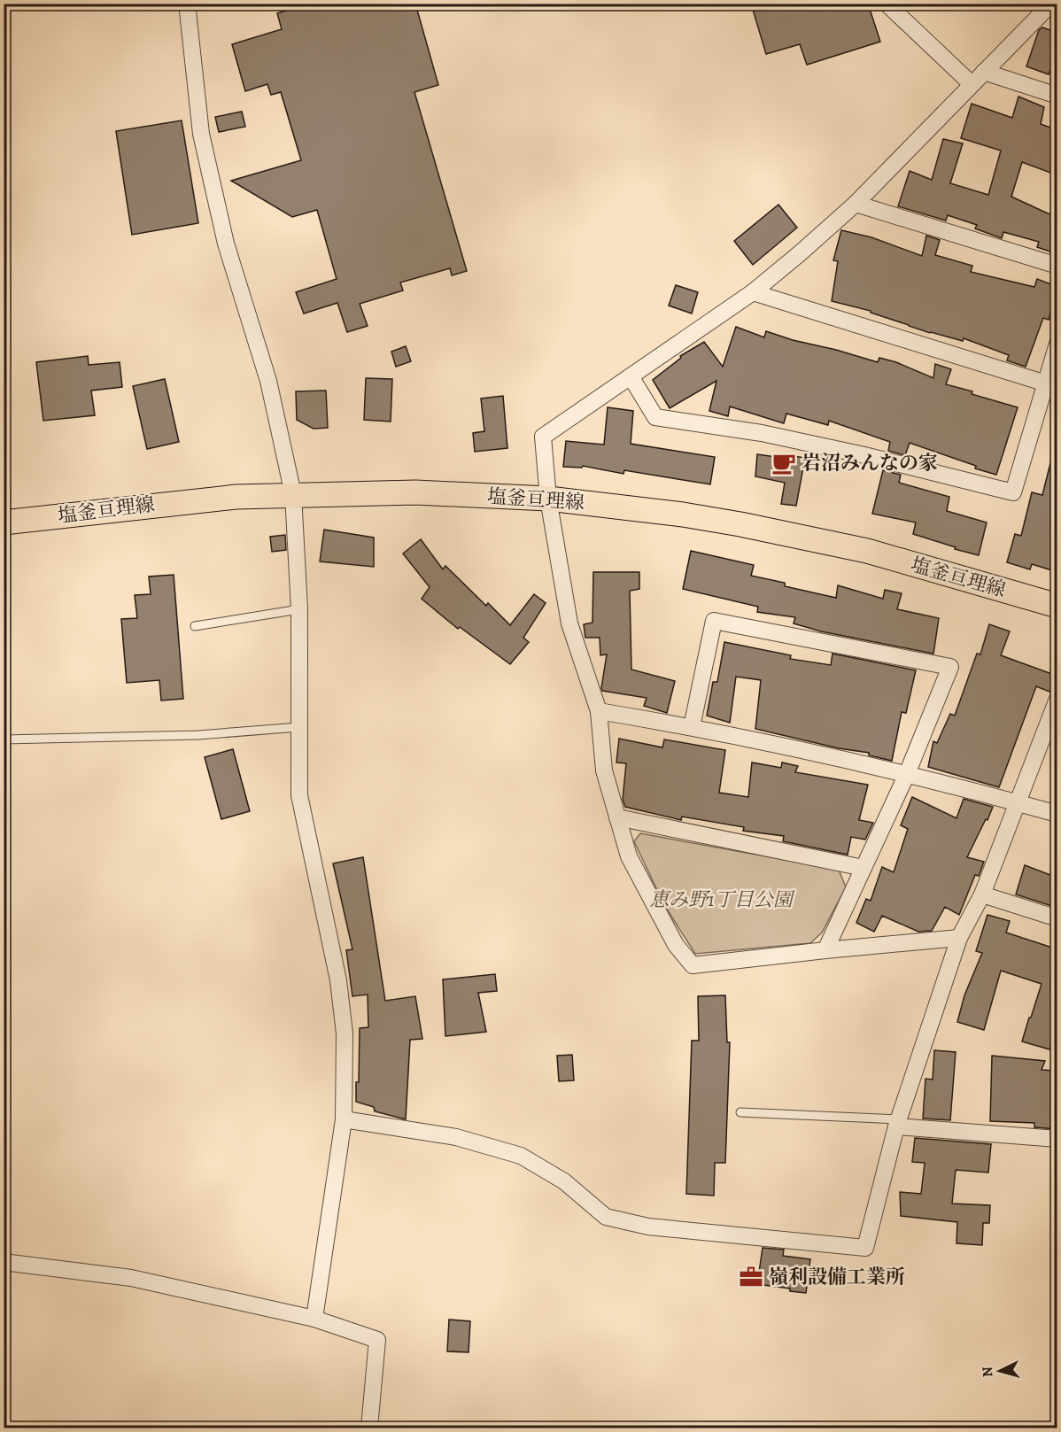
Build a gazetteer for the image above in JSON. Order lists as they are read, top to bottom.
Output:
{
  "streets": {
    "main road": ["塩釜亘理線"]
  },
  "parks": ["恵み野1丁目公園"],
  "places": {
    "cafe": ["岩沼みんなの家"],
    "office": ["嶺利設備工業所"]
  },
  "north": "left"
}
